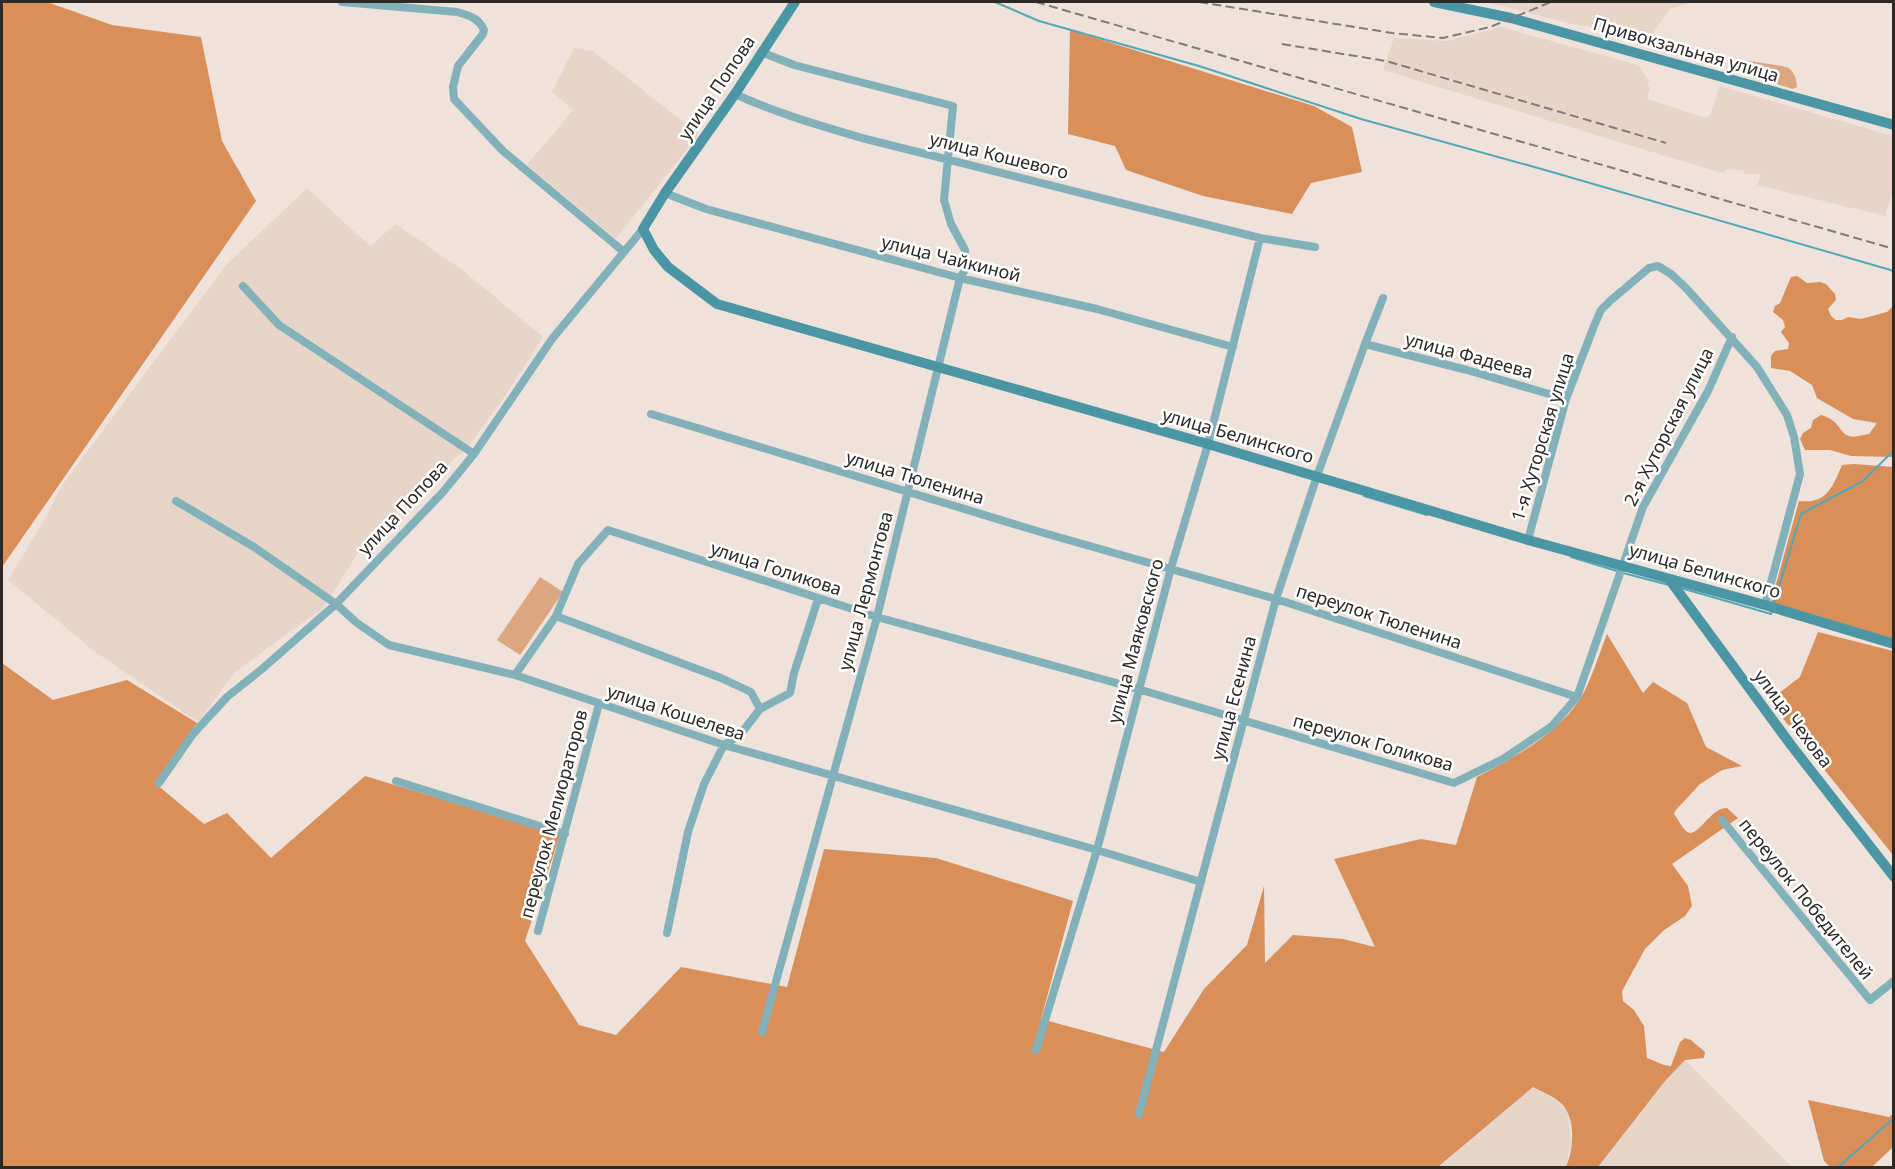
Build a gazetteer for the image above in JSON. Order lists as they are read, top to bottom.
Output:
{
  "streets": {
    "street": [
      "Привокзальная улица",
      "улица Попова",
      "улица Кошевого",
      "улица Чайкиной",
      "улица Фадеева",
      "2-я Хуторская улица",
      "улица Белинского",
      "1-я Хуторская улица",
      "улица Тюленина",
      "улица Голикова",
      "улица Лермонтова",
      "переулок Тюленина",
      "улица Маяковского",
      "улица Есенина",
      "улица Кошелева",
      "улица Чехова",
      "переулок Голикова",
      "переулок Мелиораторов",
      "переулок Победителей"
    ]
  },
  "crossings": [
    ["улица Попова", "улица Кошевого"],
    ["улица Попова", "улица Чайкиной"],
    ["улица Попова", "улица Белинского"],
    ["улица Попова", "улица Лермонтова"],
    ["улица Попова", "улица Кошелева"],
    ["улица Кошевого", "улица Лермонтова"],
    ["улица Кошевого", "улица Маяковского"],
    ["улица Чайкиной", "улица Лермонтова"],
    ["улица Чайкиной", "улица Маяковского"],
    ["улица Фадеева", "1-я Хуторская улица"],
    ["улица Фадеева", "улица Есенина"],
    ["2-я Хуторская улица", "улица Белинского"],
    ["2-я Хуторская улица", "1-я Хуторская улица"],
    ["2-я Хуторская улица", "переулок Тюленина"],
    ["2-я Хуторская улица", "переулок Голикова"],
    ["улица Белинского", "1-я Хуторская улица"],
    ["улица Белинского", "улица Лермонтова"],
    ["улица Белинского", "улица Маяковского"],
    ["улица Белинского", "улица Есенина"],
    ["улица Белинского", "улица Чехова"],
    ["улица Тюленина", "улица Лермонтова"],
    ["улица Тюленина", "переулок Тюленина"],
    ["улица Тюленина", "улица Маяковского"],
    ["улица Голикова", "улица Лермонтова"],
    ["улица Голикова", "улица Маяковского"],
    ["улица Голикова", "улица Кошелева"],
    ["улица Голикова", "переулок Голикова"],
    ["улица Лермонтова", "улица Кошелева"],
    ["переулок Тюленина", "улица Маяковского"],
    ["переулок Тюленина", "улица Есенина"],
    ["переулок Тюленина", "переулок Голикова"],
    ["улица Маяковского", "улица Кошелева"],
    ["улица Маяковского", "переулок Голикова"],
    ["улица Есенина", "улица Кошелева"],
    ["улица Есенина", "переулок Голикова"],
    ["улица Кошелева", "переулок Мелиораторов"]
  ]
}
